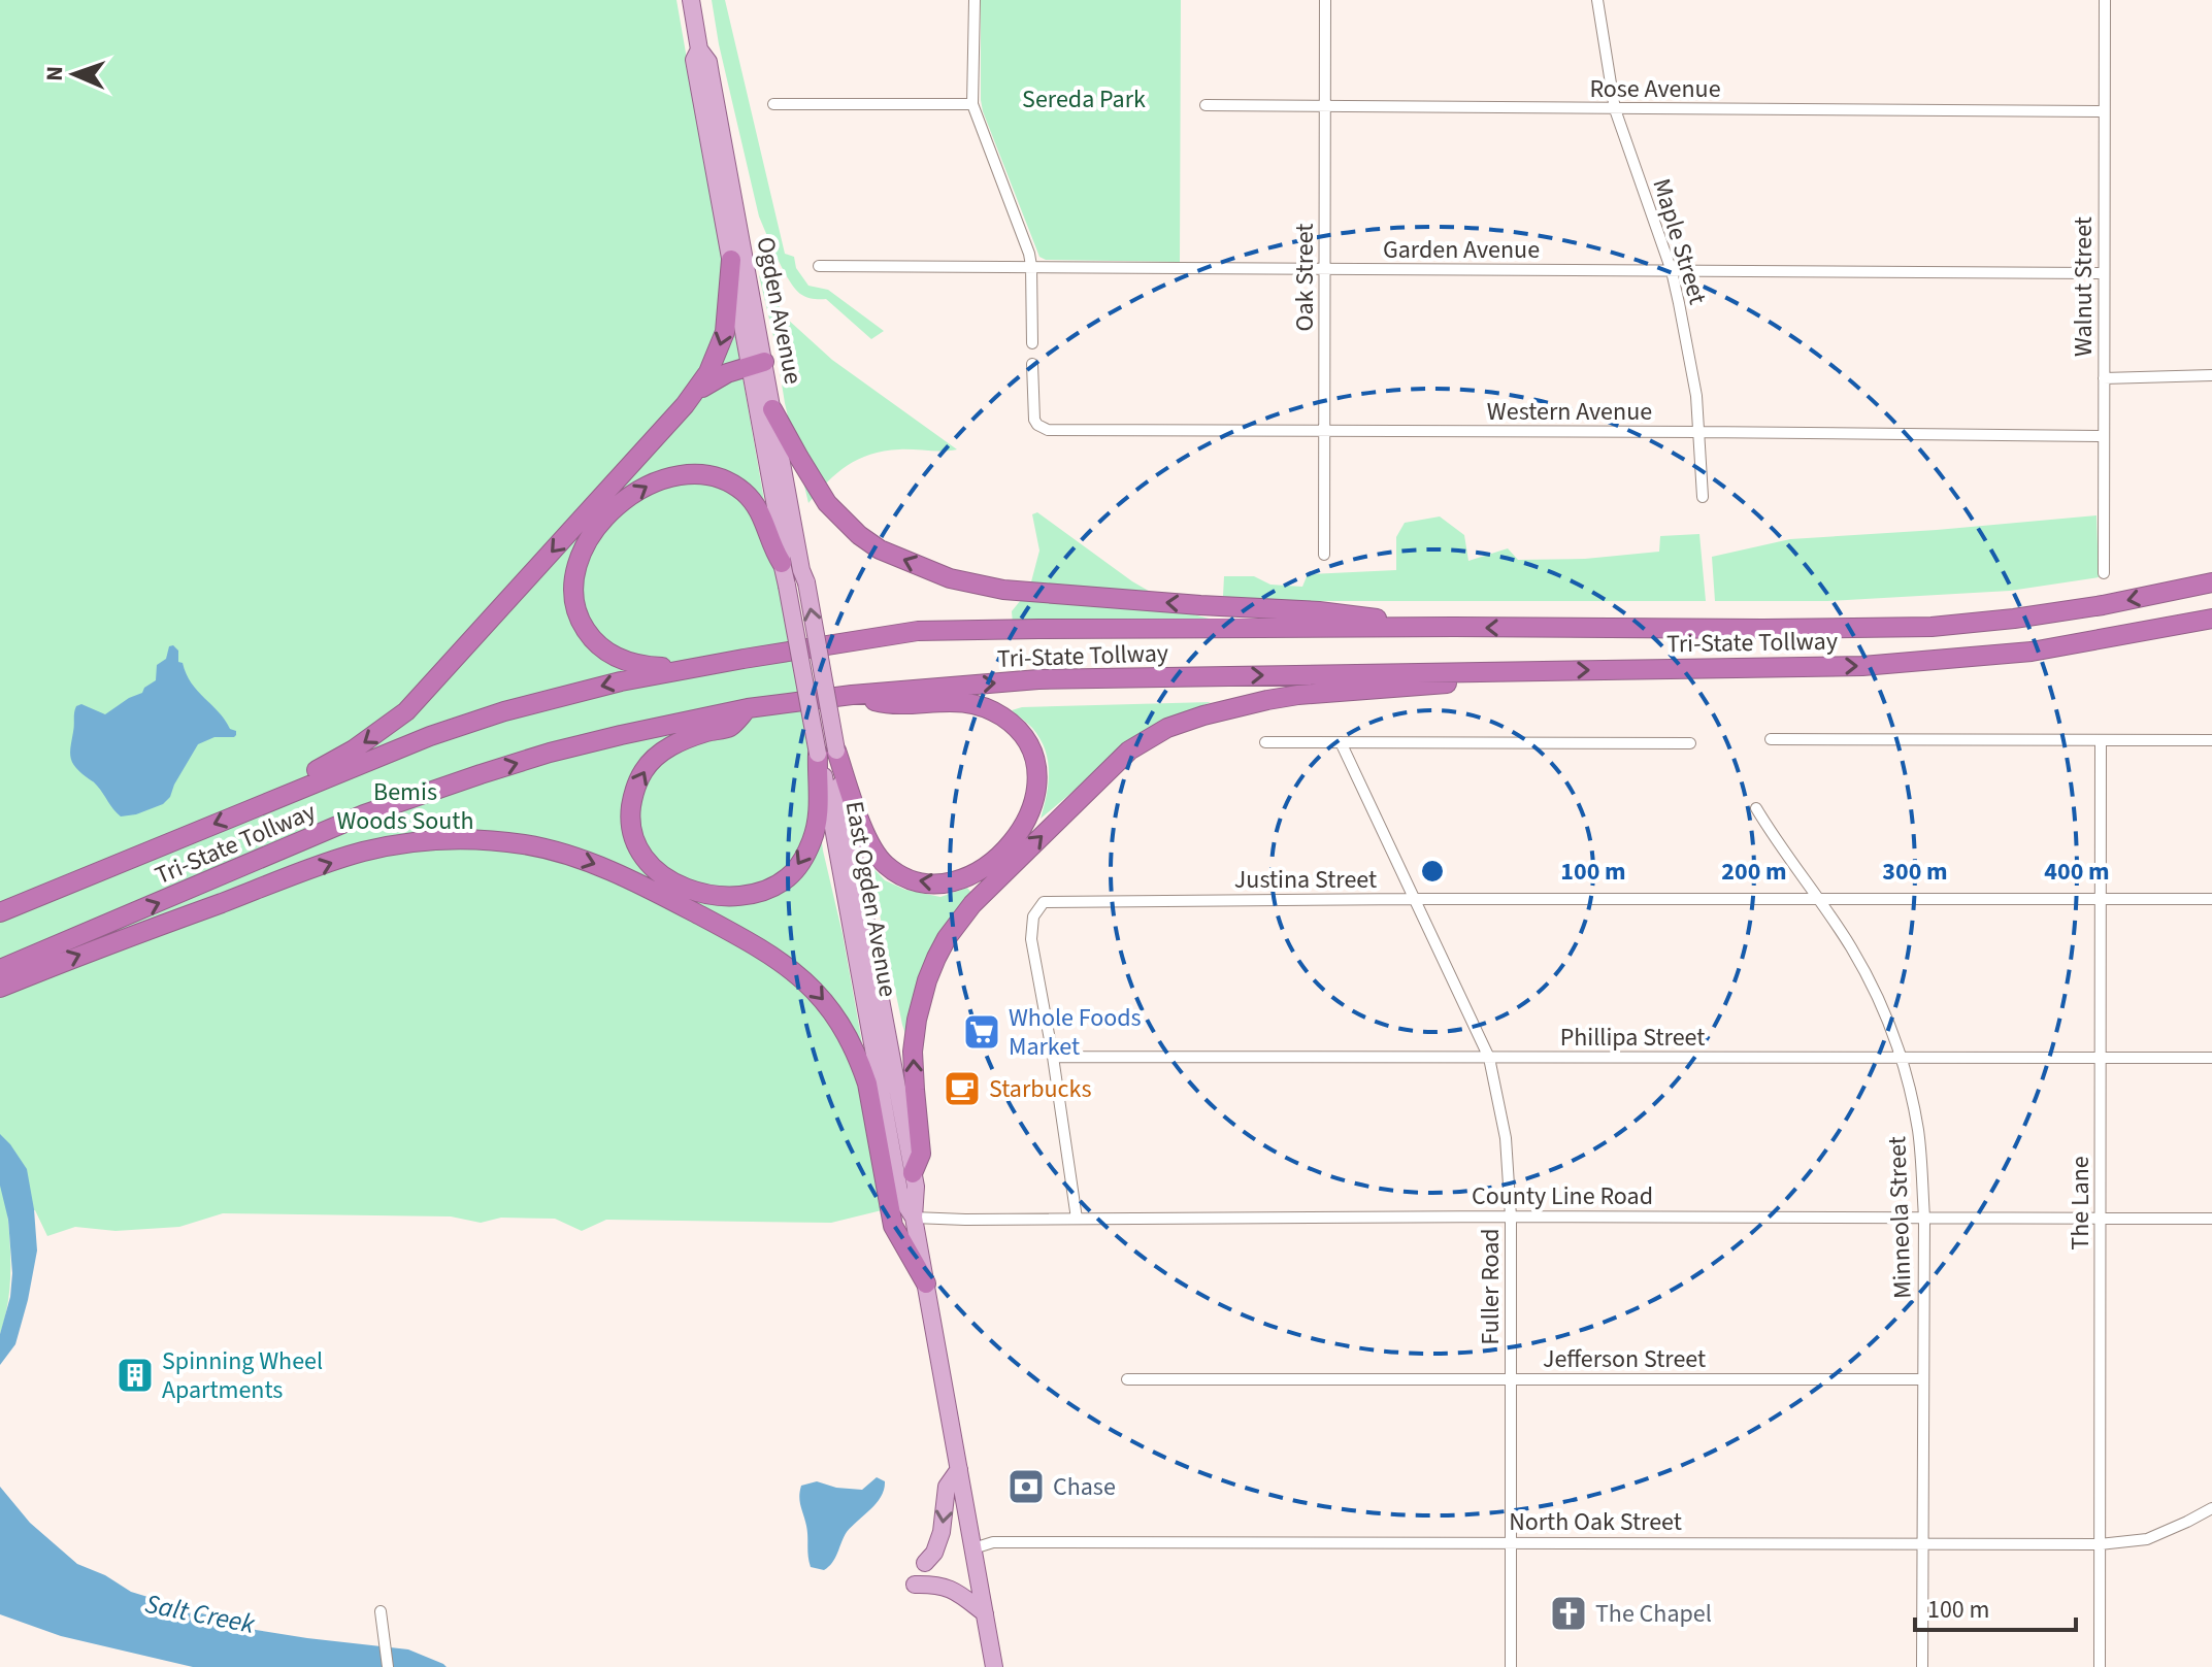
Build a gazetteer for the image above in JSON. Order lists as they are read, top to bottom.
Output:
{
  "streets": {
    "highway": ["Tri-State Tollway"],
    "main road": ["Ogden Avenue", "East Ogden Avenue"],
    "street": [
      "Rose Avenue",
      "Maple Street",
      "Garden Avenue",
      "Oak Street",
      "Walnut Street",
      "Western Avenue",
      "Justina Street",
      "Phillipa Street",
      "County Line Road",
      "The Lane",
      "Minneola Street",
      "Fuller Road",
      "Jefferson Street",
      "North Oak Street"
    ]
  },
  "crossings": [
    ["Rose Avenue", "Maple Street"],
    ["Rose Avenue", "Oak Street"],
    ["Rose Avenue", "Walnut Street"],
    ["Maple Street", "Garden Avenue"],
    ["Maple Street", "Western Avenue"],
    ["Garden Avenue", "Oak Street"],
    ["Garden Avenue", "Walnut Street"],
    ["Oak Street", "Western Avenue"],
    ["Walnut Street", "Western Avenue"],
    ["Ogden Avenue", "East Ogden Avenue"],
    ["Justina Street", "Phillipa Street"],
    ["Justina Street", "The Lane"],
    ["Justina Street", "Minneola Street"],
    ["Justina Street", "Fuller Road"],
    ["East Ogden Avenue", "County Line Road"],
    ["East Ogden Avenue", "North Oak Street"],
    ["Phillipa Street", "The Lane"],
    ["Phillipa Street", "Minneola Street"],
    ["Phillipa Street", "Fuller Road"],
    ["County Line Road", "The Lane"],
    ["County Line Road", "Minneola Street"],
    ["County Line Road", "Fuller Road"],
    ["The Lane", "North Oak Street"],
    ["Minneola Street", "Jefferson Street"],
    ["Minneola Street", "North Oak Street"],
    ["Fuller Road", "Jefferson Street"],
    ["Fuller Road", "North Oak Street"]
  ],
  "water": ["Salt Creek"],
  "parks": ["Sereda Park", "Bemis Woods South"],
  "places": {
    "supermarket": ["Whole Foods Market"],
    "cafe": ["Starbucks"],
    "building": ["Spinning Wheel Apartments"],
    "bank": ["Chase"],
    "church": ["The Chapel"]
  },
  "scale_bar": "100 m",
  "north": "left",
  "rings": [
    "100 m",
    "200 m",
    "300 m",
    "400 m"
  ]
}
